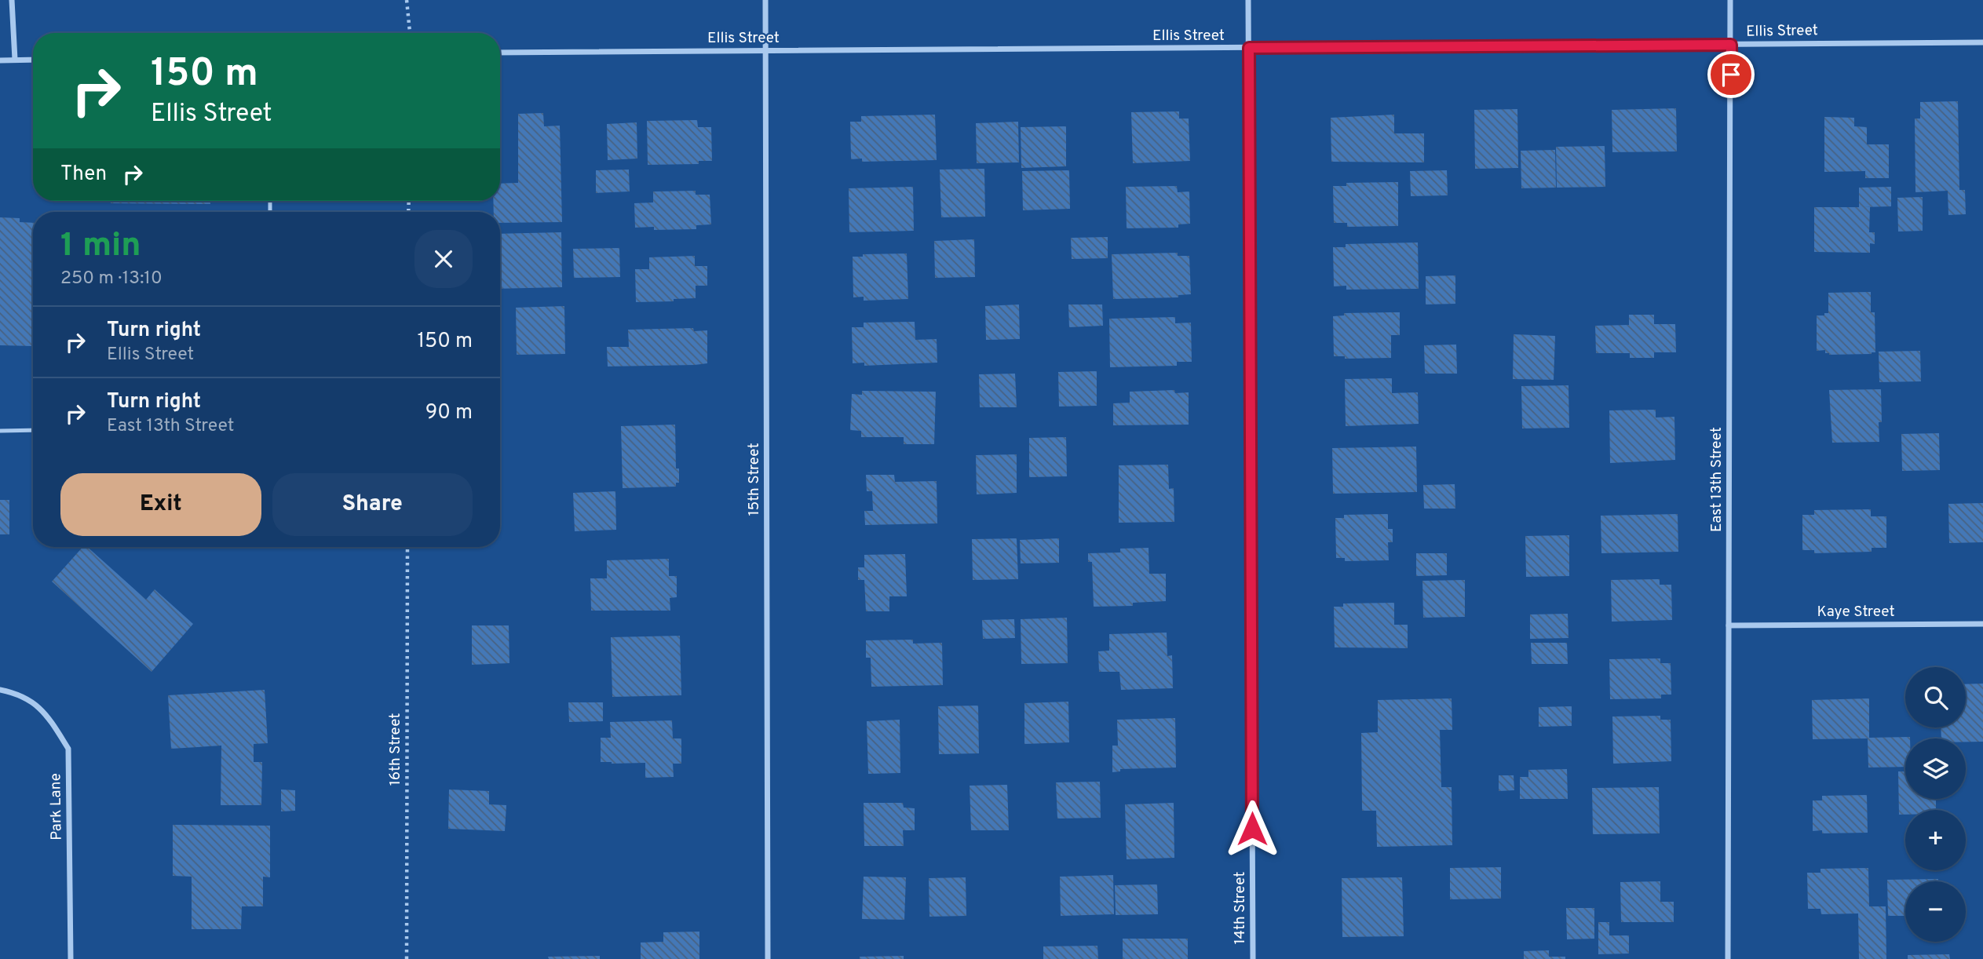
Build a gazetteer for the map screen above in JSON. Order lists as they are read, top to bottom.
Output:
{
  "streets": {
    "street": [
      "Ellis Street",
      "15th Street",
      "East 13th Street",
      "Kaye Street",
      "Park Lane",
      "14th Street"
    ],
    "path": ["16th Street"]
  },
  "crossings": [
    ["Ellis Street", "15th Street"],
    ["Ellis Street", "East 13th Street"],
    ["Ellis Street", "14th Street"],
    ["East 13th Street", "Kaye Street"]
  ],
  "page": {
    "turn": ["150 m", "Ellis Street"],
    "then": "Then",
    "heading": ["1 min", "250 m · 13:10"],
    "list": [
      {
        "name": "Turn right",
        "note": "Ellis Street",
        "value": "150 m"
      },
      {
        "name": "Turn right",
        "note": "East 13th Street",
        "value": "90 m"
      }
    ],
    "buttons": ["Exit", "Share"],
    "map_buttons": ["+", "−"]
  }
}
